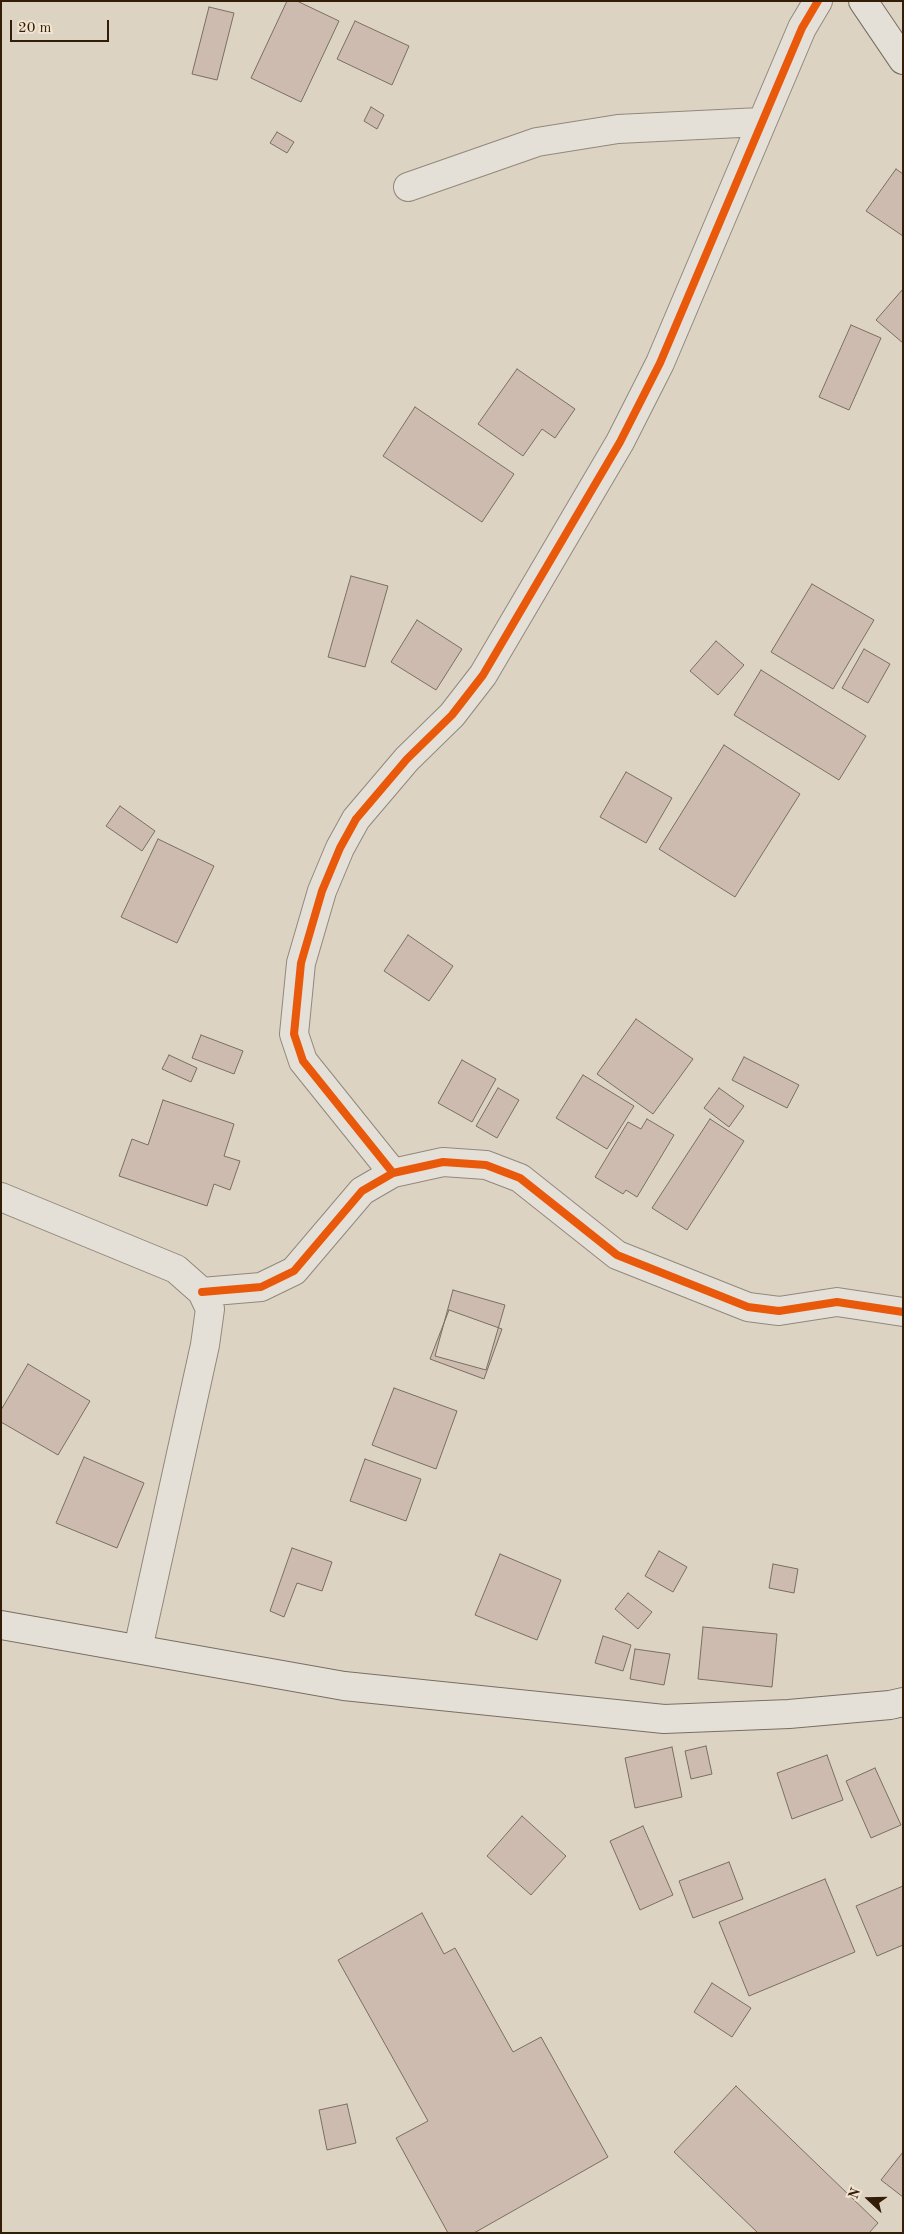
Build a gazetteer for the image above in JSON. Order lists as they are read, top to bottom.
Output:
{
  "scale_bar": "20 m",
  "north": "left"
}
